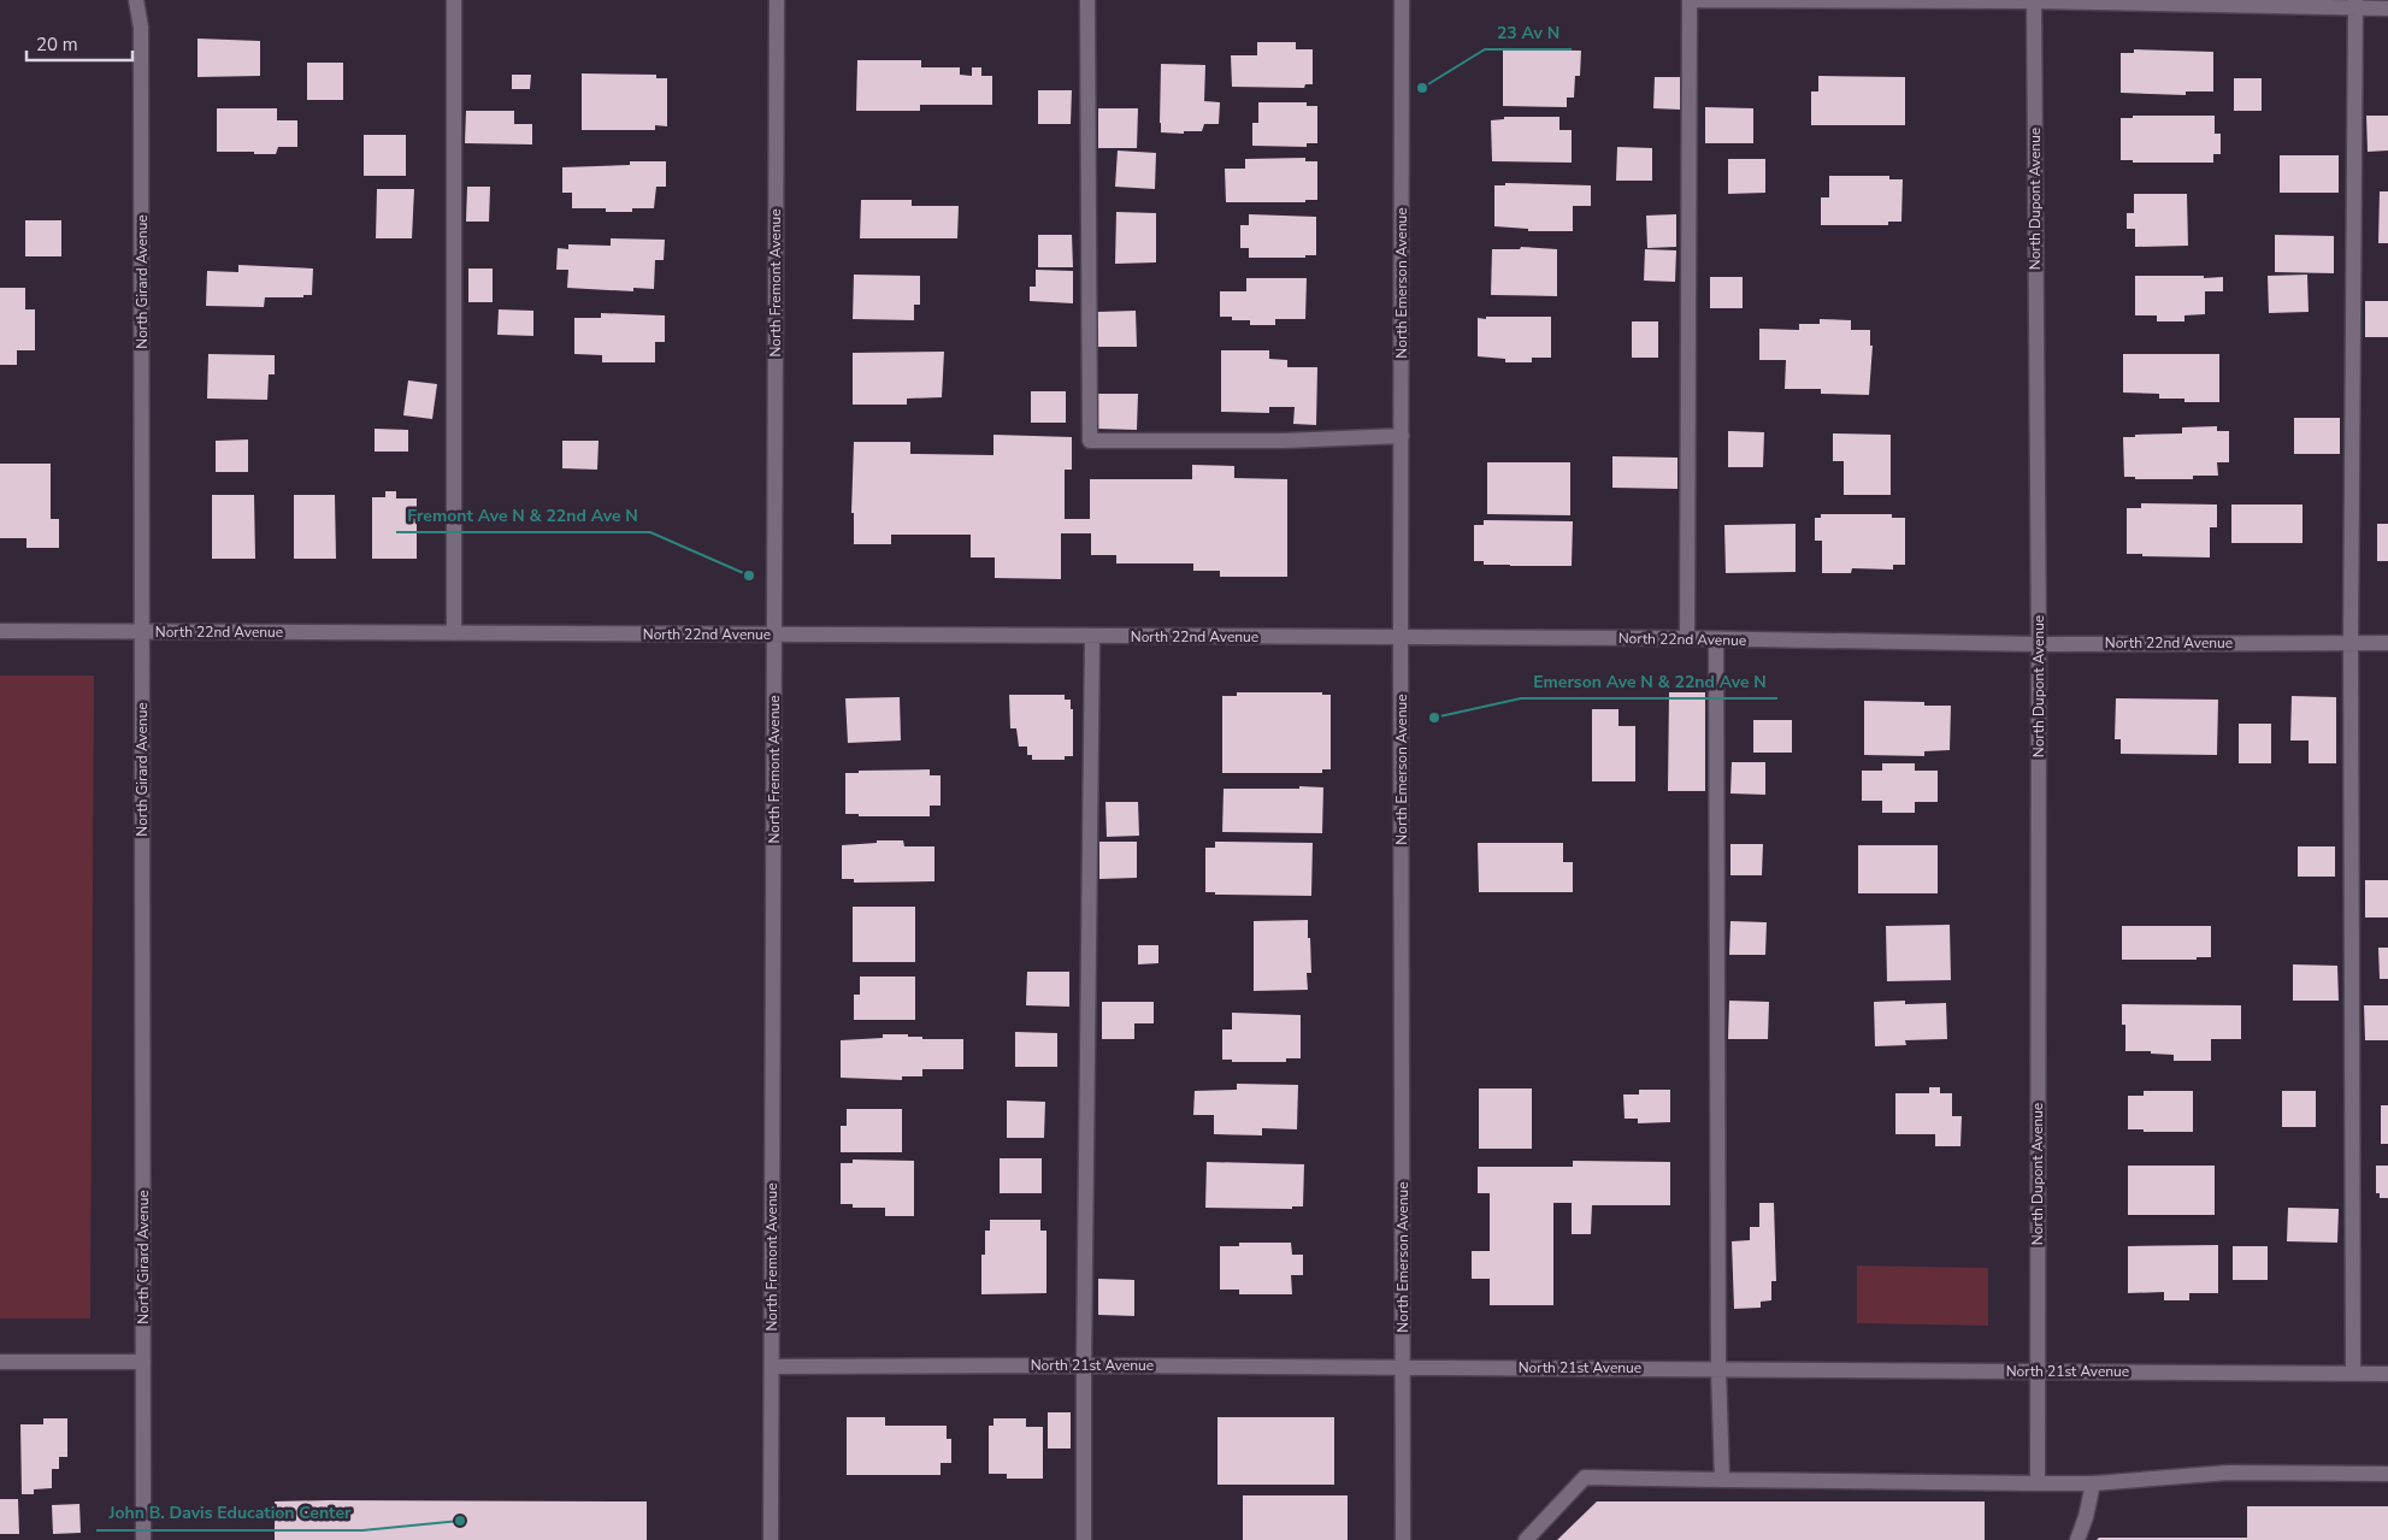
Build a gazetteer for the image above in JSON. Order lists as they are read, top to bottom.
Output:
{
  "streets": {
    "street": [
      "North Dupont Avenue",
      "North Girard Avenue",
      "North Fremont Avenue",
      "North Emerson Avenue",
      "North 22nd Avenue",
      "North 21st Avenue"
    ]
  },
  "crossings": [
    ["North Dupont Avenue", "North 22nd Avenue"],
    ["North Dupont Avenue", "North 21st Avenue"],
    ["North Girard Avenue", "North 22nd Avenue"],
    ["North Fremont Avenue", "North 22nd Avenue"],
    ["North Fremont Avenue", "North 21st Avenue"],
    ["North Emerson Avenue", "North 22nd Avenue"],
    ["North Emerson Avenue", "North 21st Avenue"]
  ],
  "places": [
    "23 Av N",
    "Fremont Ave N & 22nd Ave N",
    "Emerson Ave N & 22nd Ave N",
    "John B. Davis Education Center"
  ],
  "scale_bar": "20 m"
}
